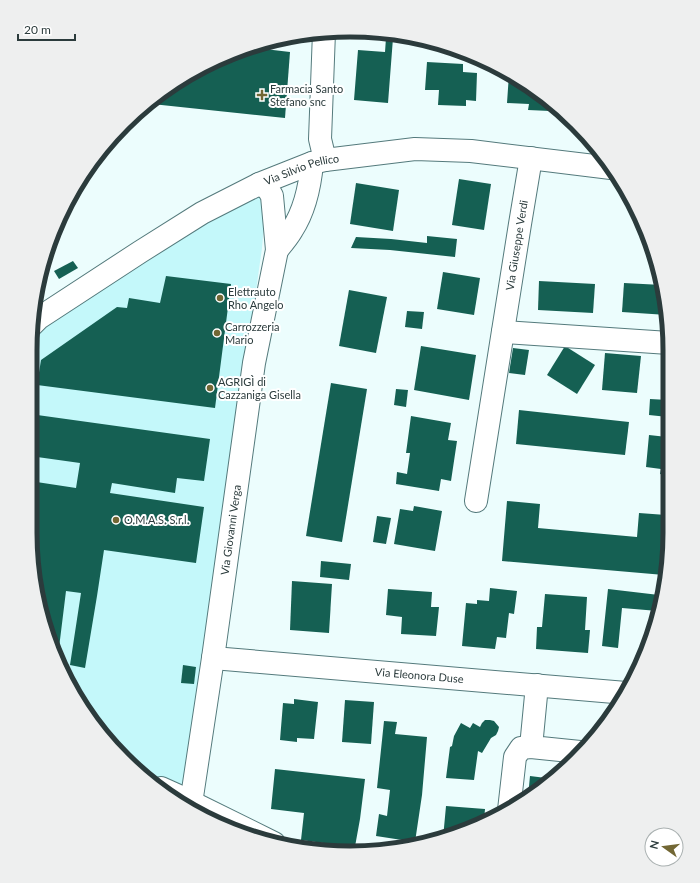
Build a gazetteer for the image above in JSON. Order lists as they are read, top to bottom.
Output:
{
  "streets": {
    "street": [
      "Via Silvio Pellico",
      "Via Giuseppe Verdi",
      "Via Giovanni Verga",
      "Via Eleonora Duse"
    ]
  },
  "crossings": [
    ["Via Silvio Pellico", "Via Giuseppe Verdi"],
    ["Via Silvio Pellico", "Via Giovanni Verga"],
    ["Via Giovanni Verga", "Via Eleonora Duse"]
  ],
  "places": {
    "health": ["Farmacia Santo Stefano snc"],
    "other": [
      "Elettrauto Rho Angelo",
      "Carrozzeria Mario",
      "AGRIGÌ di Cazzaniga Gisella",
      "O.M.A.S. S.r.l."
    ]
  },
  "scale_bar": "20 m",
  "north": "left"
}
